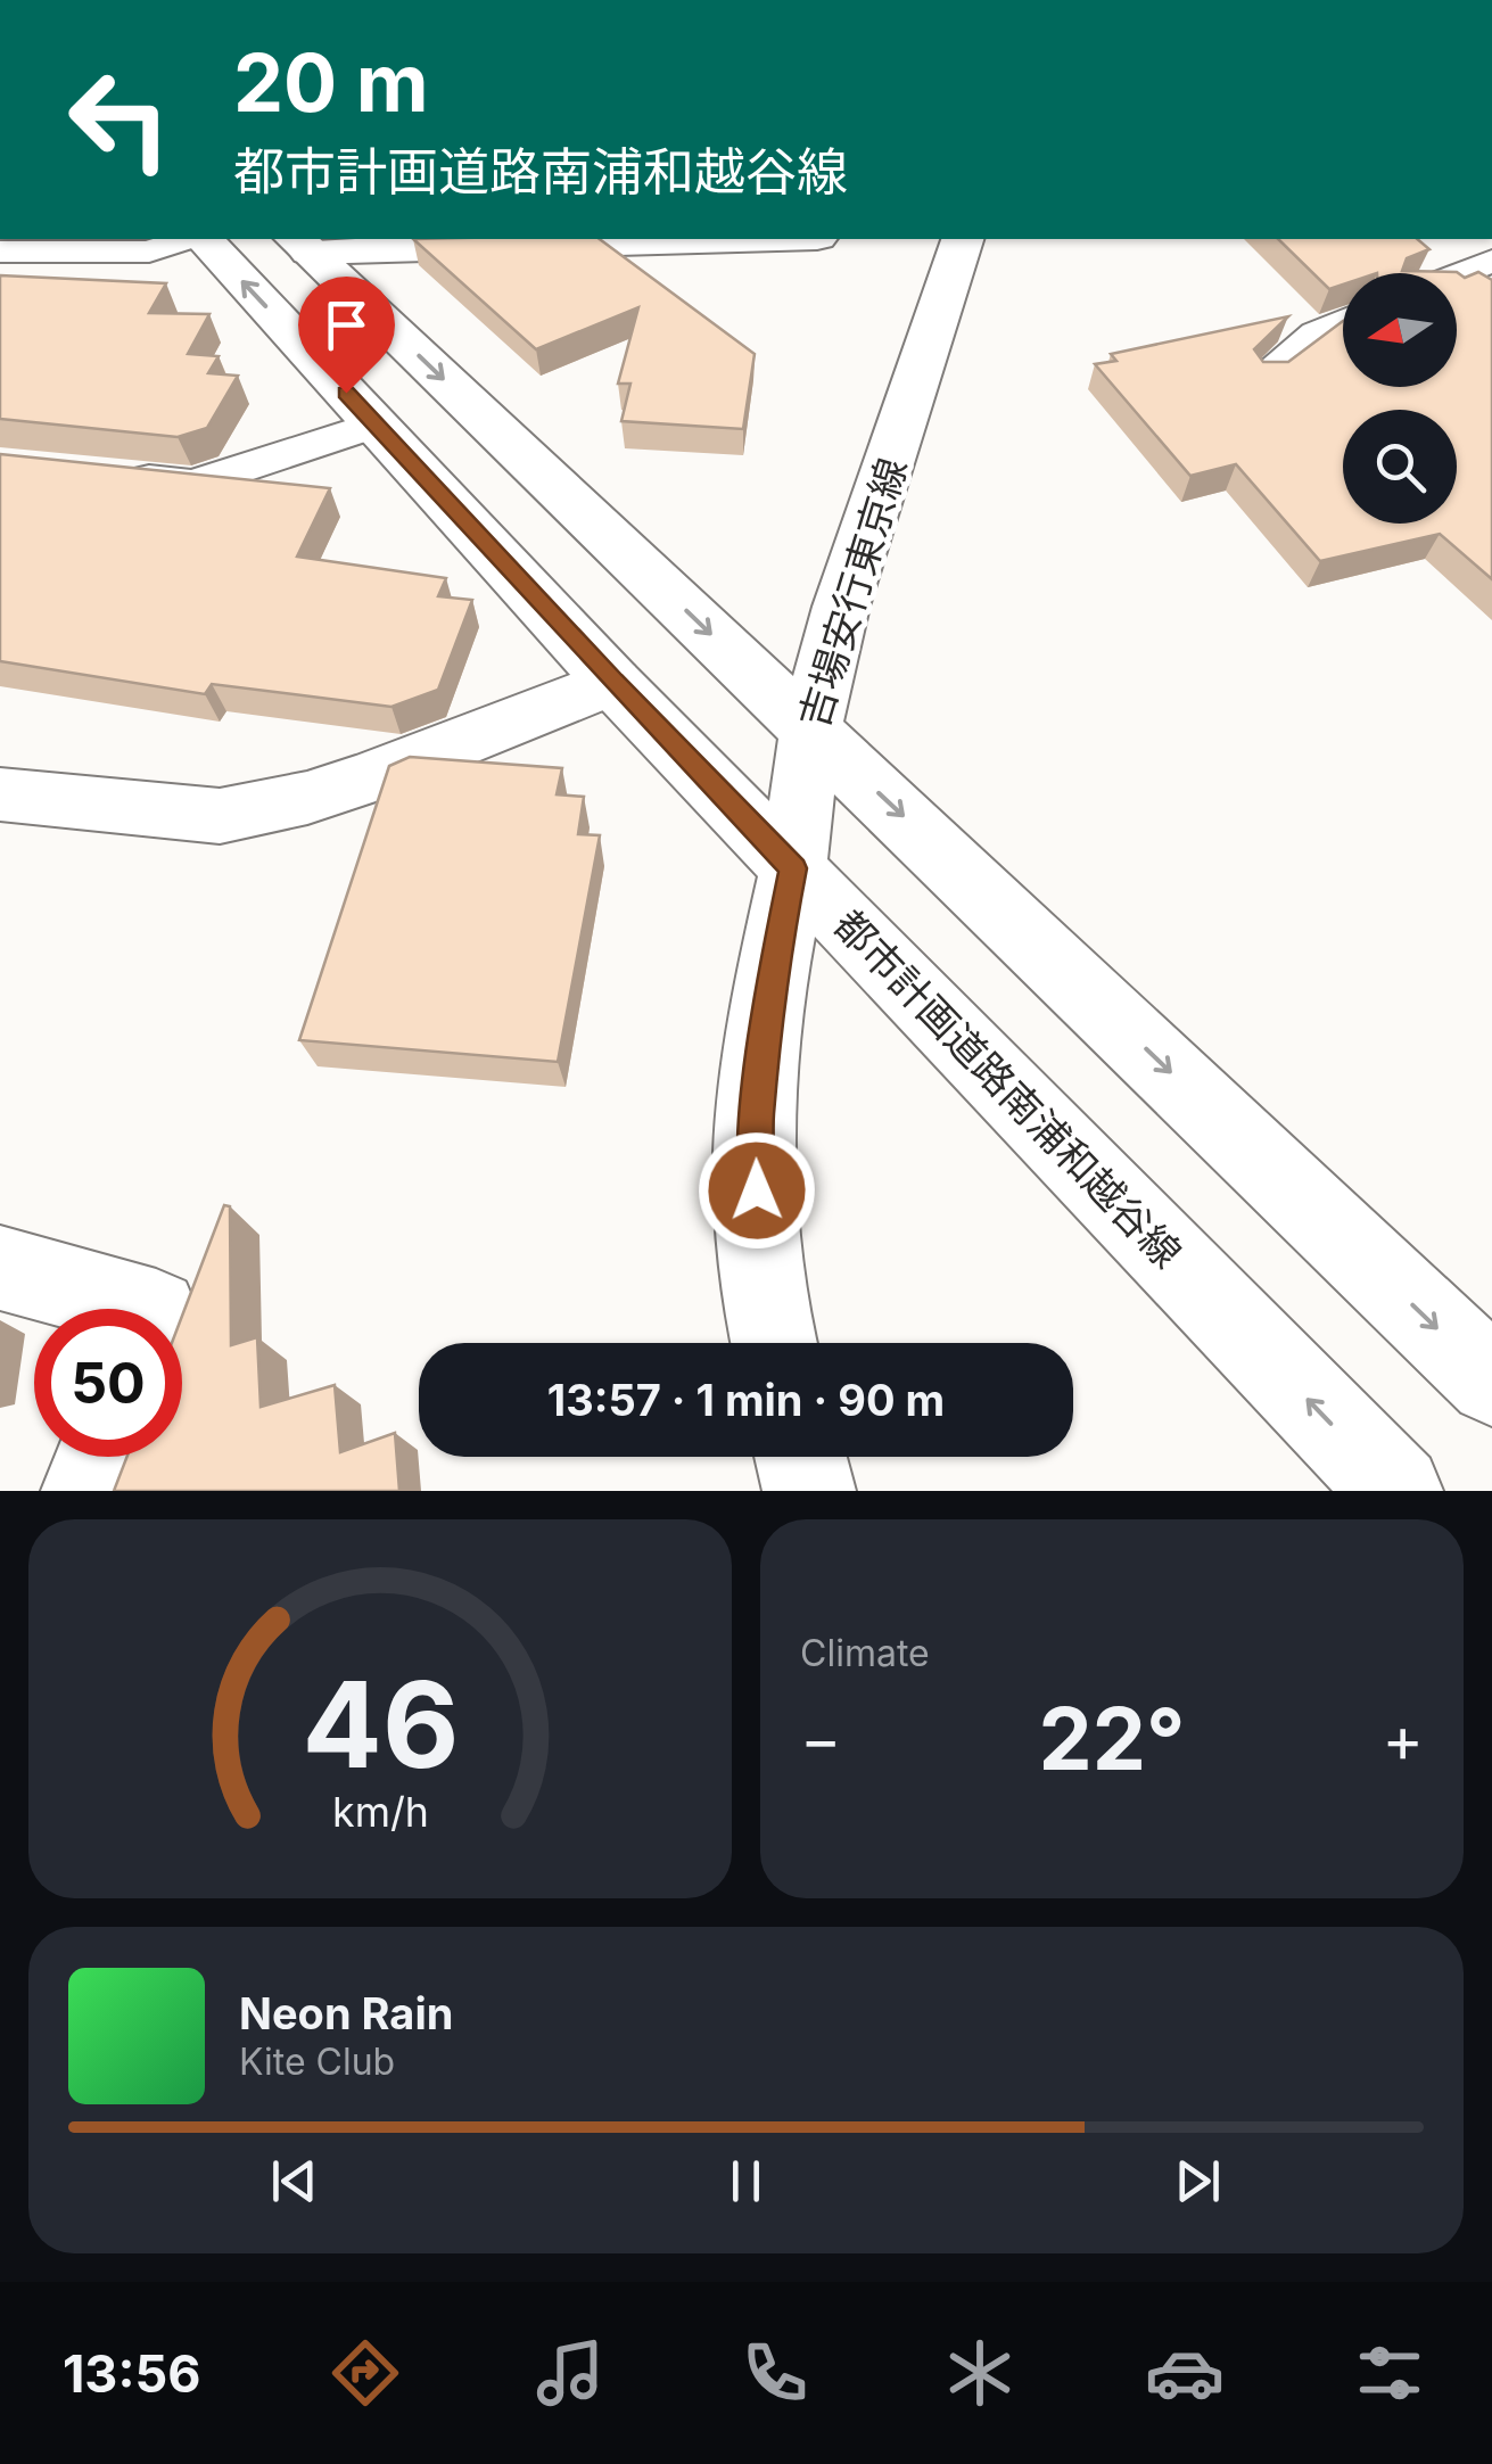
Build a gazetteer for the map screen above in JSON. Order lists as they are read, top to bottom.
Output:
{
  "streets": {
    "street": ["吉場安行東京線", "都市計画道路南浦和越谷線"]
  },
  "crossings": [
    ["吉場安行東京線", "都市計画道路南浦和越谷線"]
  ],
  "north": "left",
  "page": {
    "turn": ["20 m", "都市計画道路南浦和越谷線"],
    "limit": "50",
    "trip": "13:57 · 1 min · 90 m",
    "tile": "Climate",
    "heat": ["−", "22°", "+"],
    "song": ["Neon Rain", "Kite Club"],
    "tabs": "13:56",
    "gauge": ["46", "km/h"]
  }
}
